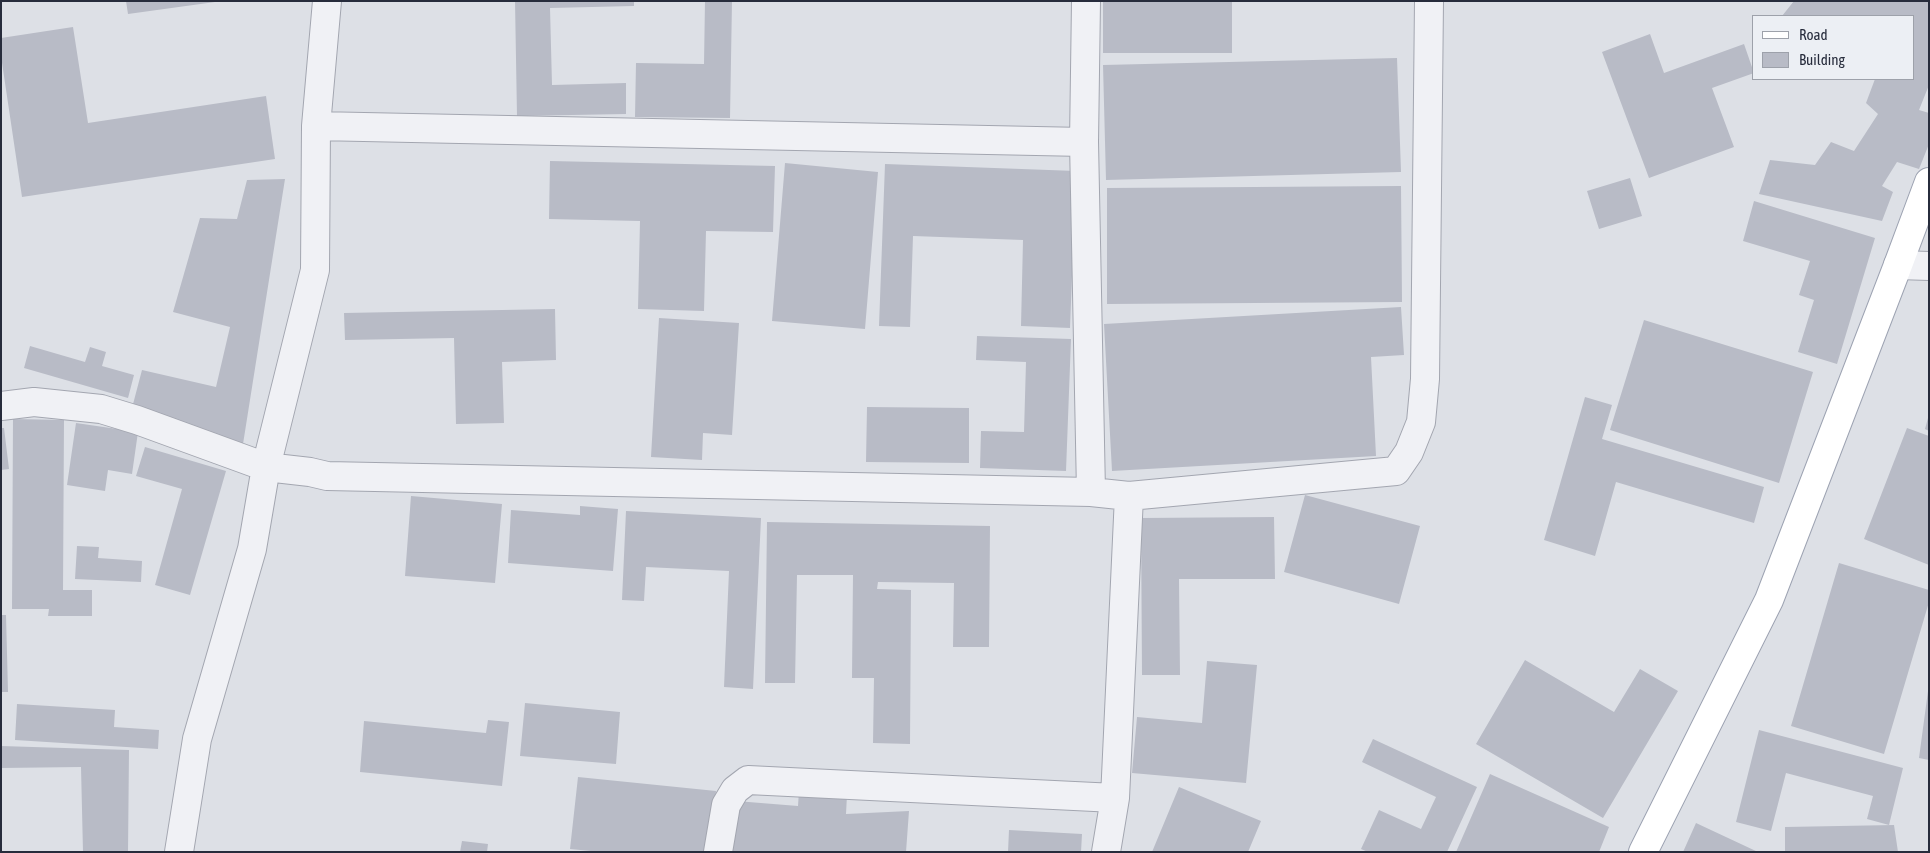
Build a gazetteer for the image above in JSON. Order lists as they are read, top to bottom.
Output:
{
  "legend": ["Road", "Building"]
}
